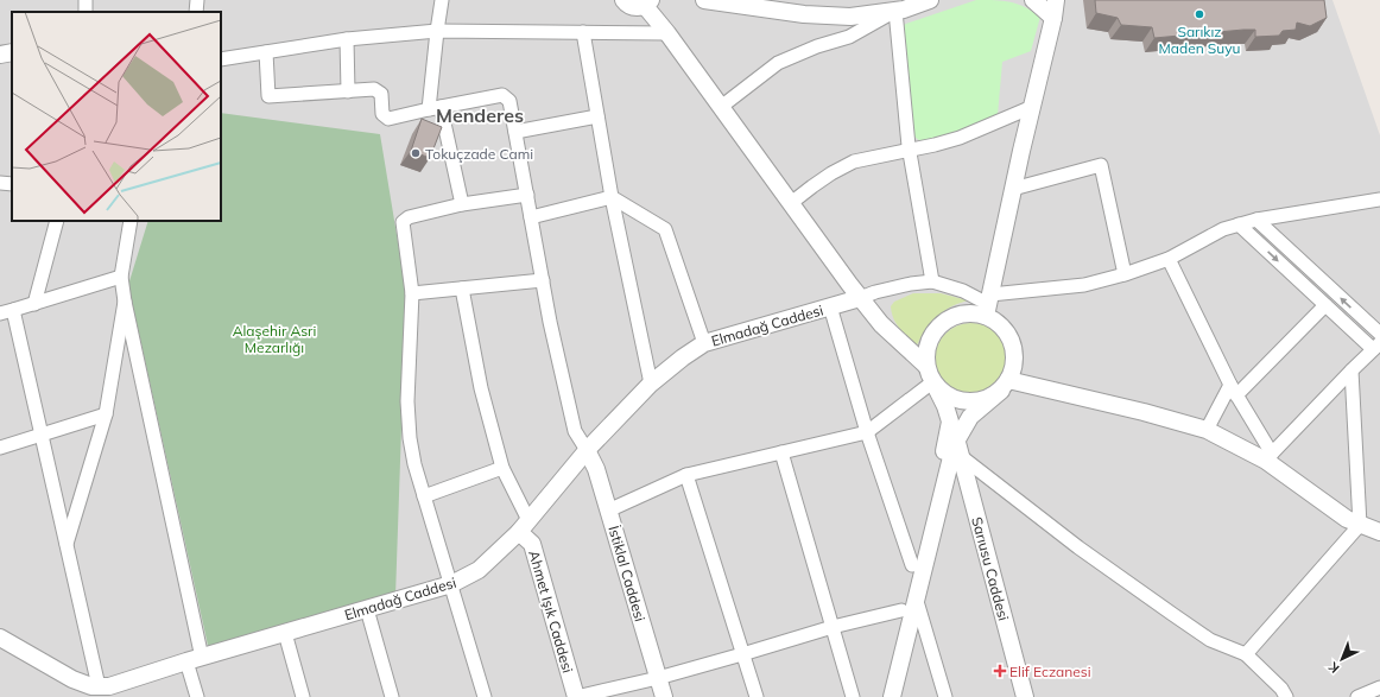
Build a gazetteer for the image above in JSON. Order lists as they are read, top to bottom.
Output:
{
  "streets": {
    "street": [
      "Elmadağ Caddesi",
      "Sarıusu Caddesi",
      "İstiklal Caddesi",
      "Ahmet Işık Caddesi"
    ]
  },
  "crossings": [
    ["Elmadağ Caddesi", "İstiklal Caddesi"],
    ["Elmadağ Caddesi", "Ahmet Işık Caddesi"]
  ],
  "districts": ["Menderes"],
  "parks": ["Alaşehir Asri Mezarlığı"],
  "places": {
    "other": ["Sarıkız Maden Suyu", "Tokuçzade Cami"],
    "health": ["Elif Eczanesi"]
  },
  "north": "bottom left"
}
